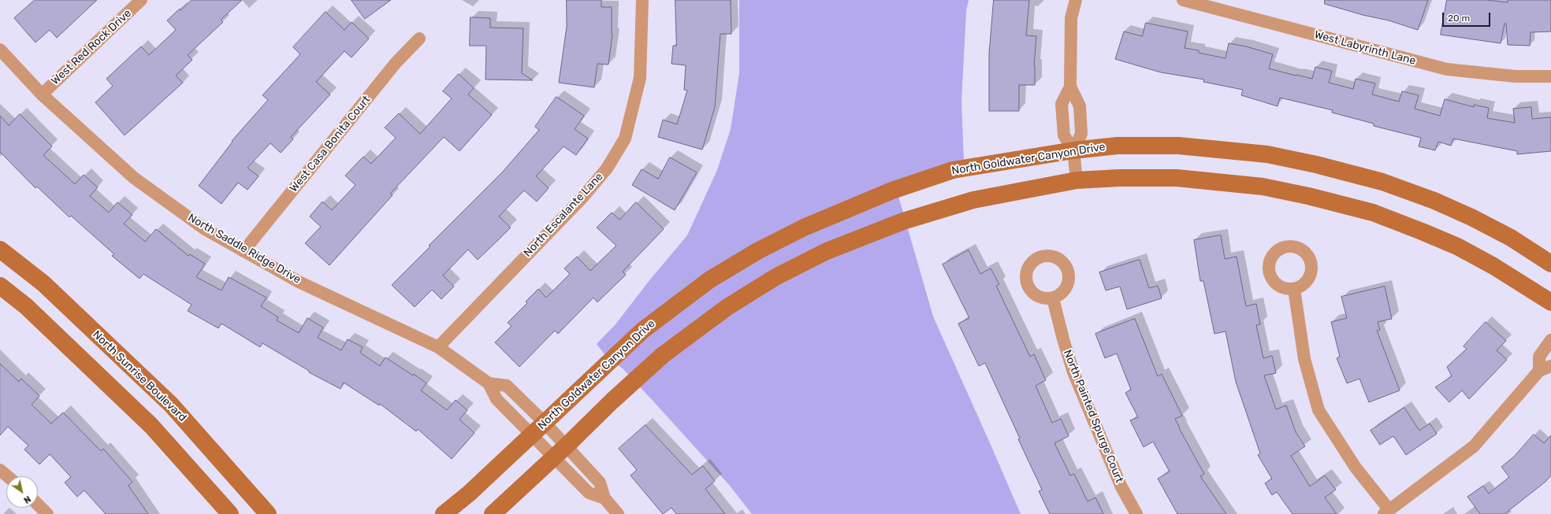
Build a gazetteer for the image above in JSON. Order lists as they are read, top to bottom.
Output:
{
  "streets": {
    "street": [
      "West Red Rock Drive",
      "West Labyrinth Lane",
      "West Casa Bonita Court",
      "North Goldwater Canyon Drive",
      "North Escalante Lane",
      "North Saddle Ridge Drive",
      "North Sunrise Boulevard",
      "North Painted Spurge Court"
    ]
  },
  "crossings": [
    ["West Red Rock Drive", "North Saddle Ridge Drive"],
    ["West Casa Bonita Court", "North Saddle Ridge Drive"],
    ["North Goldwater Canyon Drive", "North Saddle Ridge Drive"],
    ["North Escalante Lane", "North Saddle Ridge Drive"]
  ],
  "scale_bar": "20 m",
  "north": "bottom right"
}
